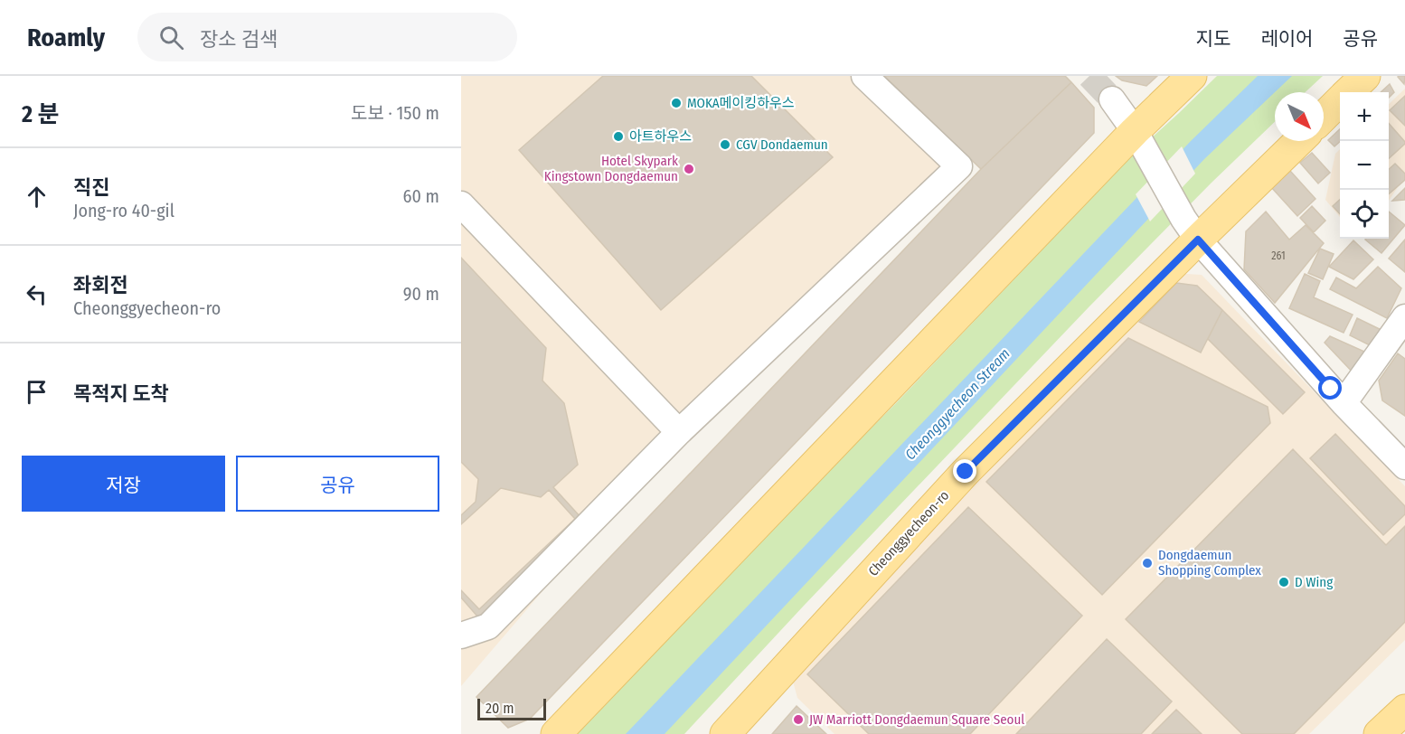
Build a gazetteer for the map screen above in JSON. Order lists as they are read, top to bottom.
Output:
{
  "streets": {
    "main road": ["Cheonggyecheon-ro"]
  },
  "water": ["Cheonggyecheon Stream"],
  "places": [
    "MOKA메이킹하우스",
    "아트하우스",
    "CGV Dondaemun",
    "Hotel Skypark Kingstown Dongdaemun",
    "Dongdaemun Shopping Complex",
    "D Wing",
    "JW Marriott Dongdaemun Square Seoul"
  ],
  "house_numbers": ["261"],
  "scale_bar": "20 m",
  "north": "bottom right",
  "page": {
    "header": "Roamly",
    "search": "장소 검색",
    "nav": ["지도", "레이어", "공유"],
    "heading": ["2 분", "도보 · 150 m"],
    "map_buttons": ["+", "−"],
    "list": [
      ["직진", "Jong-ro 40-gil", "60 m"],
      ["좌회전", "Cheonggyecheon-ro", "90 m"],
      "목적지 도착"
    ],
    "buttons": ["저장", "공유"],
    "scale": "20 m"
  }
}
